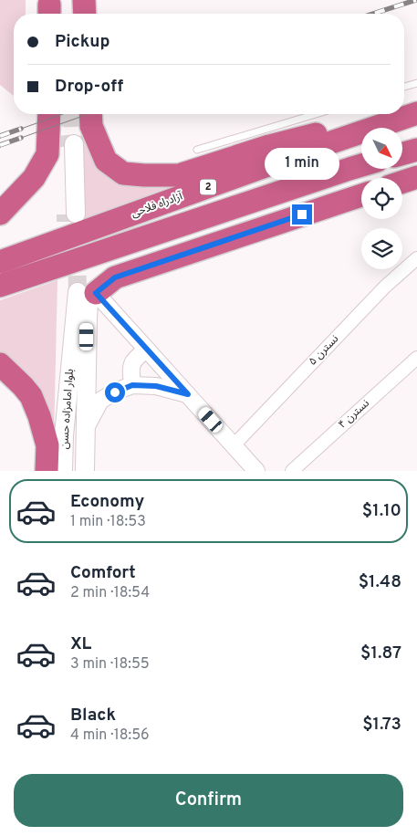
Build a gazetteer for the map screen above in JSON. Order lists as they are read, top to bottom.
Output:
{
  "streets": {
    "highway": ["2", "آزادراه فلاحی"],
    "main road": ["بلوار امامزاده حسن"],
    "street": ["نسترن ۵", "نسترن ۴"]
  },
  "north": "bottom right",
  "page": {
    "banner": ["Pickup", "Drop-off"],
    "bubble": "1 min",
    "list": [
      {
        "name": "Economy",
        "note": "1 min · 18:53",
        "value": "$1.10"
      },
      {
        "name": "Comfort",
        "note": "2 min · 18:54",
        "value": "$1.48"
      },
      {
        "name": "XL",
        "note": "3 min · 18:55",
        "value": "$1.87"
      },
      {
        "name": "Black",
        "note": "4 min · 18:56",
        "value": "$1.73"
      }
    ],
    "buttons": "Confirm"
  }
}
